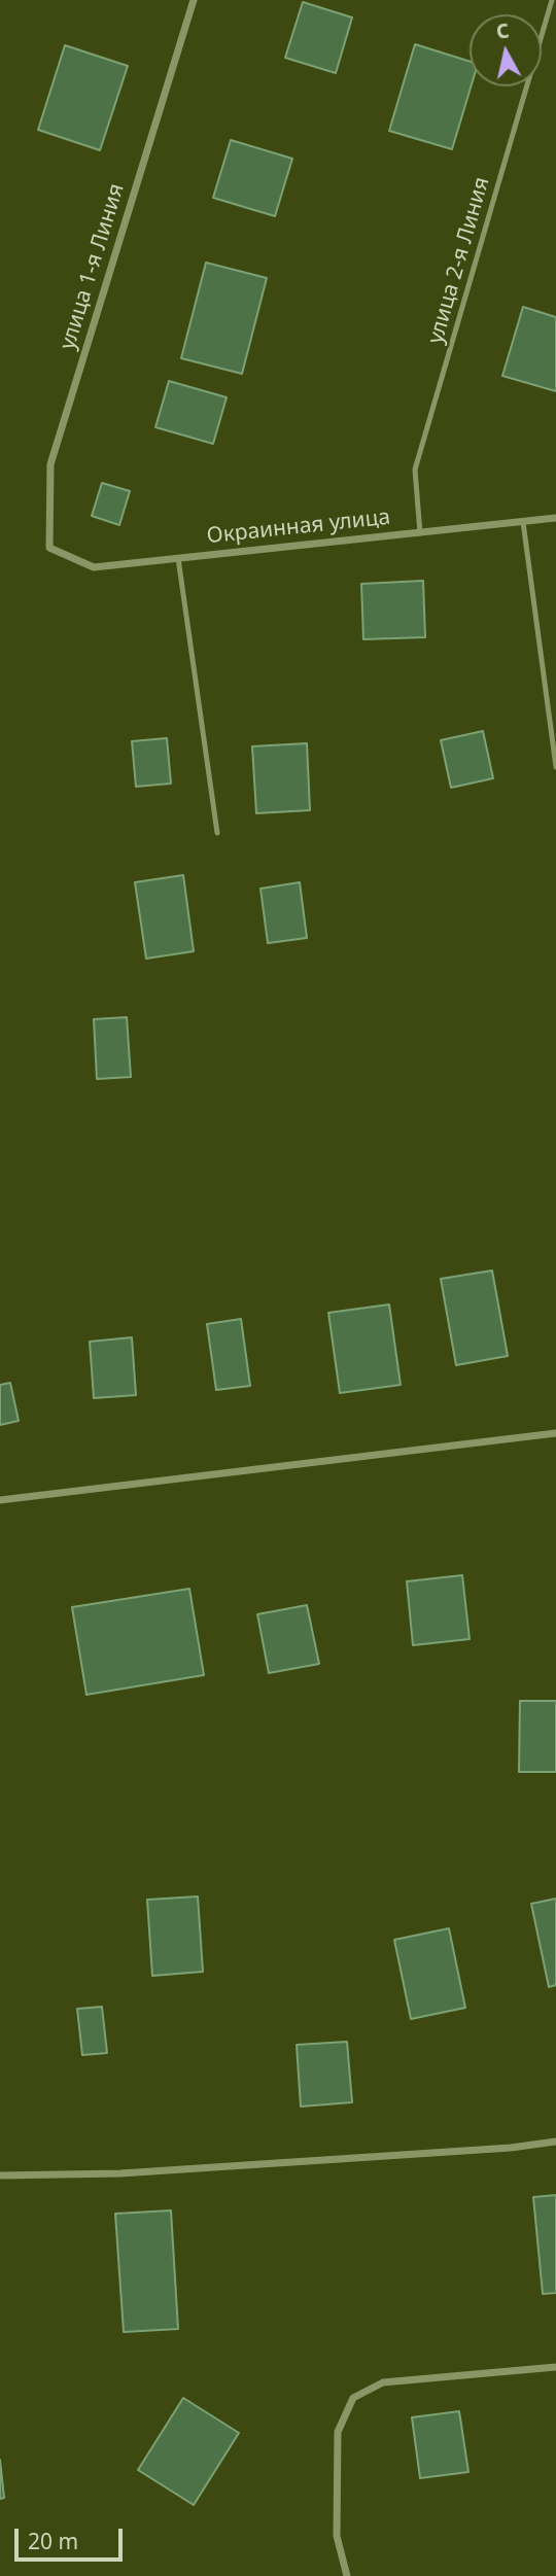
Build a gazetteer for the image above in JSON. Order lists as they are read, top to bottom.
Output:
{
  "streets": {
    "street": ["улица 1-я Линия", "Окраинная улица"],
    "lane": ["улица 2-я Линия"]
  },
  "crossings": [
    ["улица 2-я Линия", "Окраинная улица"],
    ["улица 1-я Линия", "Окраинная улица"]
  ],
  "scale_bar": "20 m",
  "north": "top"
}
